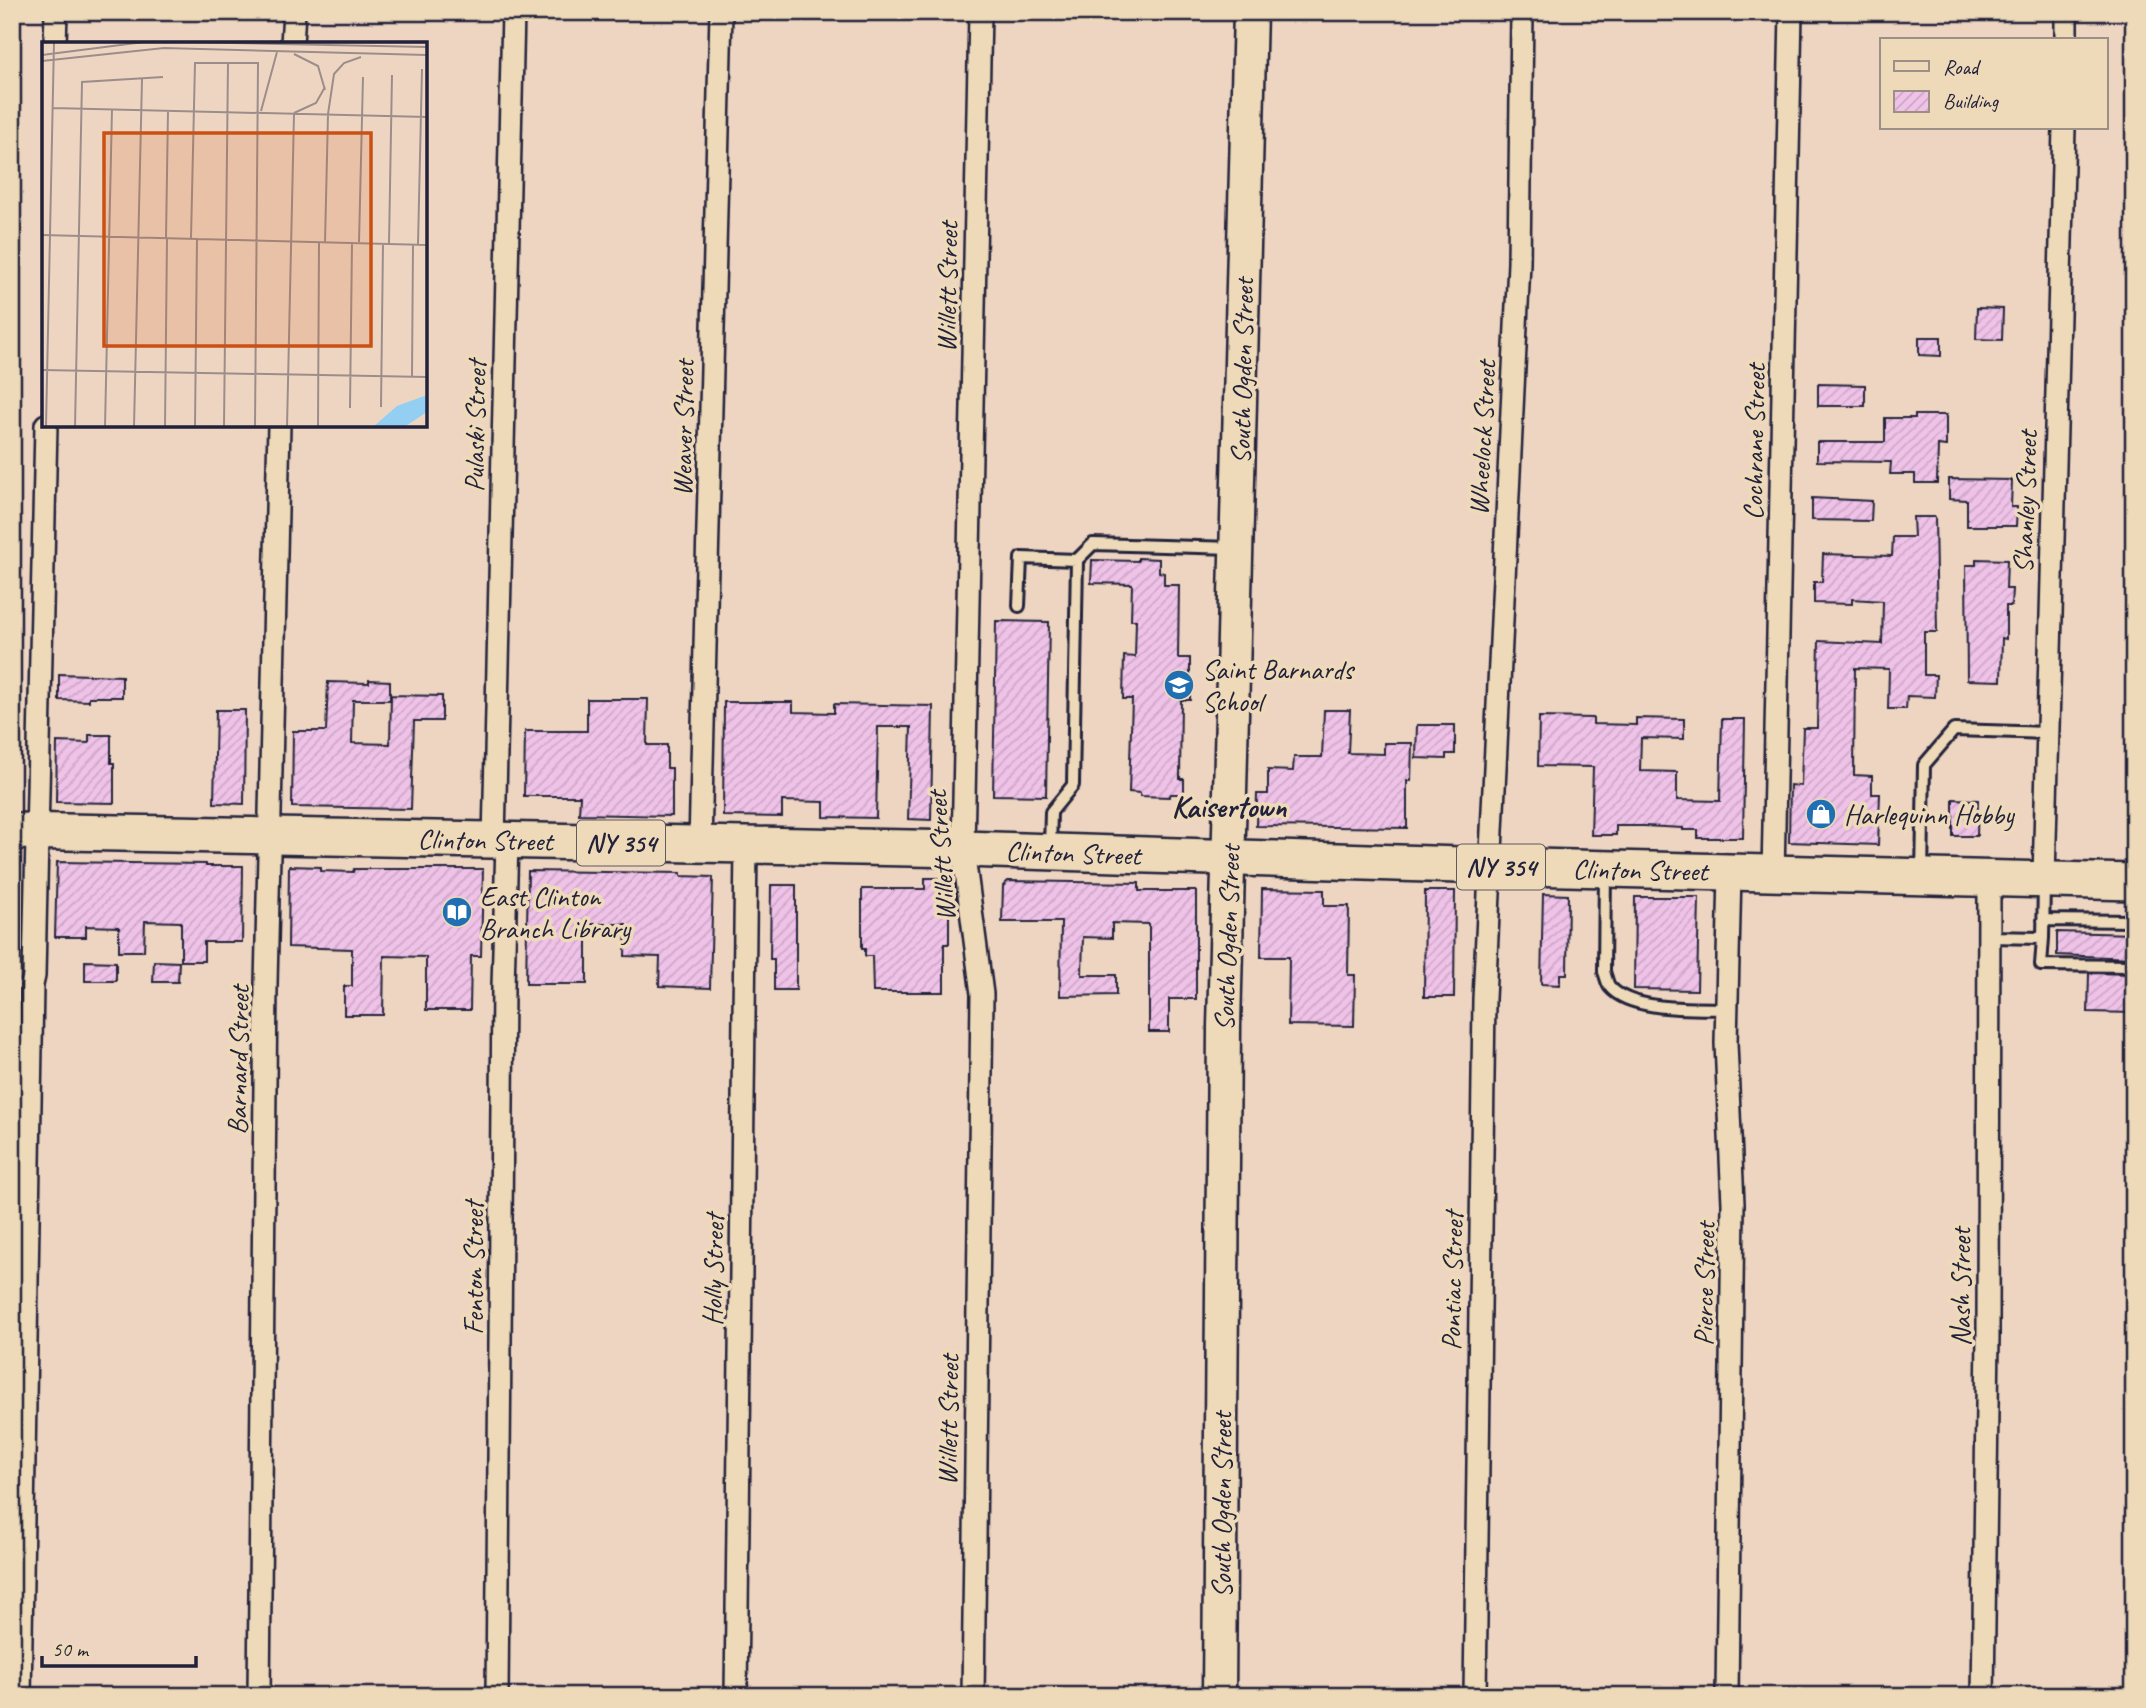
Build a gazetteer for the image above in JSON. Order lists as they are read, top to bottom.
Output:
{
  "streets": {
    "main road": ["Clinton Street", "NY 354"],
    "street": [
      "Willett Street",
      "South Ogden Street",
      "Pulaski Street",
      "Weaver Street",
      "Wheelock Street",
      "Cochrane Street",
      "Shanley Street",
      "Barnard Street",
      "Fenton Street",
      "Holly Street",
      "Pontiac Street",
      "Pierce Street",
      "Nash Street"
    ]
  },
  "crossings": [
    ["Willett Street", "Clinton Street"],
    ["South Ogden Street", "Clinton Street"],
    ["Pulaski Street", "Clinton Street"],
    ["Pulaski Street", "Fenton Street"],
    ["Weaver Street", "Clinton Street"],
    ["Wheelock Street", "Clinton Street"],
    ["Wheelock Street", "Pontiac Street"],
    ["Cochrane Street", "Clinton Street"],
    ["Shanley Street", "Clinton Street"],
    ["Clinton Street", "Barnard Street"],
    ["Clinton Street", "Fenton Street"],
    ["Clinton Street", "Holly Street"],
    ["Clinton Street", "Pontiac Street"],
    ["Clinton Street", "Pierce Street"],
    ["Clinton Street", "Nash Street"]
  ],
  "districts": ["Kaisertown"],
  "places": {
    "school or university": ["Saint Barnards School"],
    "shop": ["Harlequinn Hobby"],
    "library": ["East Clinton Branch Library"]
  },
  "legend": ["Road", "Building"],
  "scale_bar": "50 m"
}
